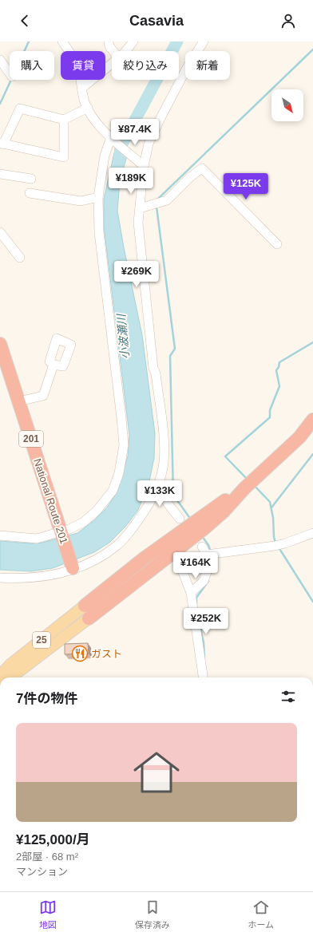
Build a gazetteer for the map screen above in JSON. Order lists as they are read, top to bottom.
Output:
{
  "streets": {
    "highway": ["201", "National Route 201"],
    "main road": ["25"]
  },
  "water": ["小波瀬川"],
  "places": {
    "restaurant": ["ガスト"]
  },
  "north": "bottom right",
  "page": {
    "header": "Casavia",
    "chip": [
      "購入",
      "賃貸",
      "絞り込み",
      "新着"
    ],
    "price": [
      "¥87.4K",
      "¥189K",
      "¥125K",
      "¥269K",
      "¥133K",
      "¥164K",
      "¥252K"
    ],
    "heading": "7件の物件",
    "list": [
      {
        "name": "¥125,000/月",
        "note": "2部屋 · 68 m² · マンション"
      }
    ],
    "tabs": ["地図", "保存済み", "ホーム"]
  }
}
